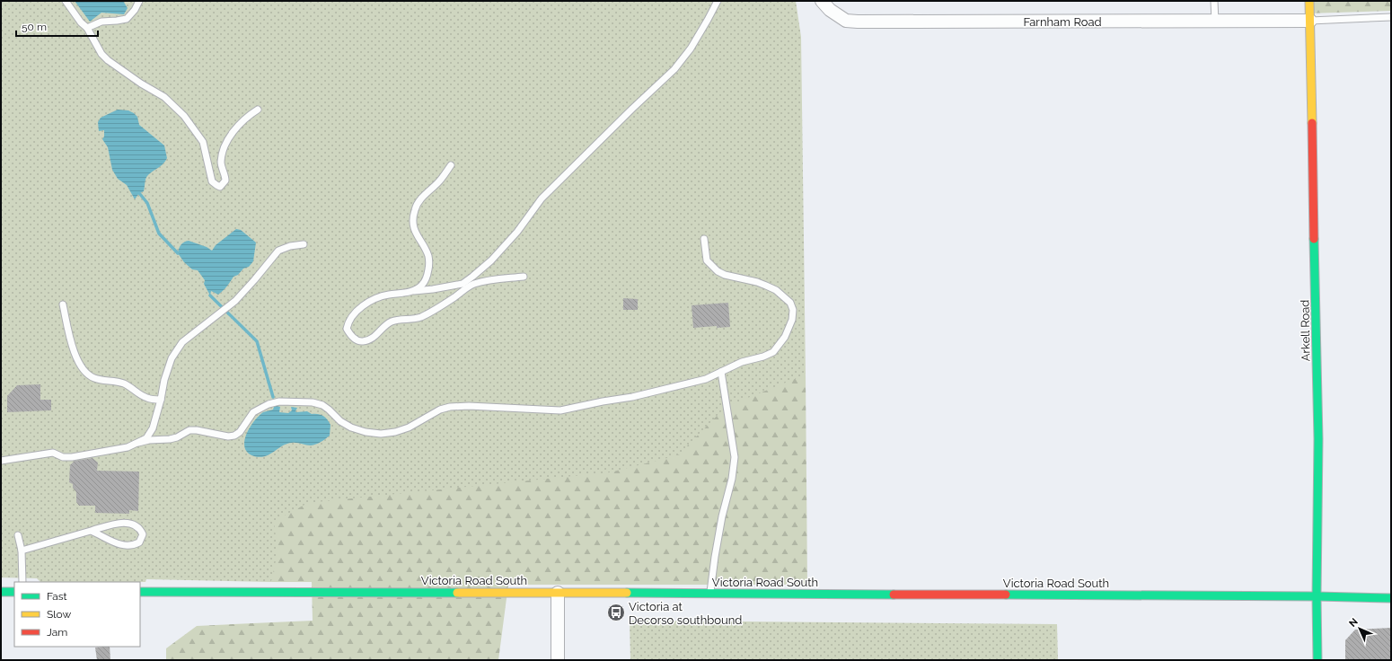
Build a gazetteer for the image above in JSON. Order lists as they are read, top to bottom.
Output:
{
  "streets": {
    "main road": ["Arkell Road", "Victoria Road South"],
    "street": ["Farnham Road"]
  },
  "crossings": [
    ["Farnham Road", "Arkell Road"],
    ["Arkell Road", "Victoria Road South"]
  ],
  "places": {
    "bus stop": ["Victoria at Decorso southbound"]
  },
  "legend": ["Fast", "Slow", "Jam"],
  "scale_bar": "50 m",
  "north": "top left"
}
